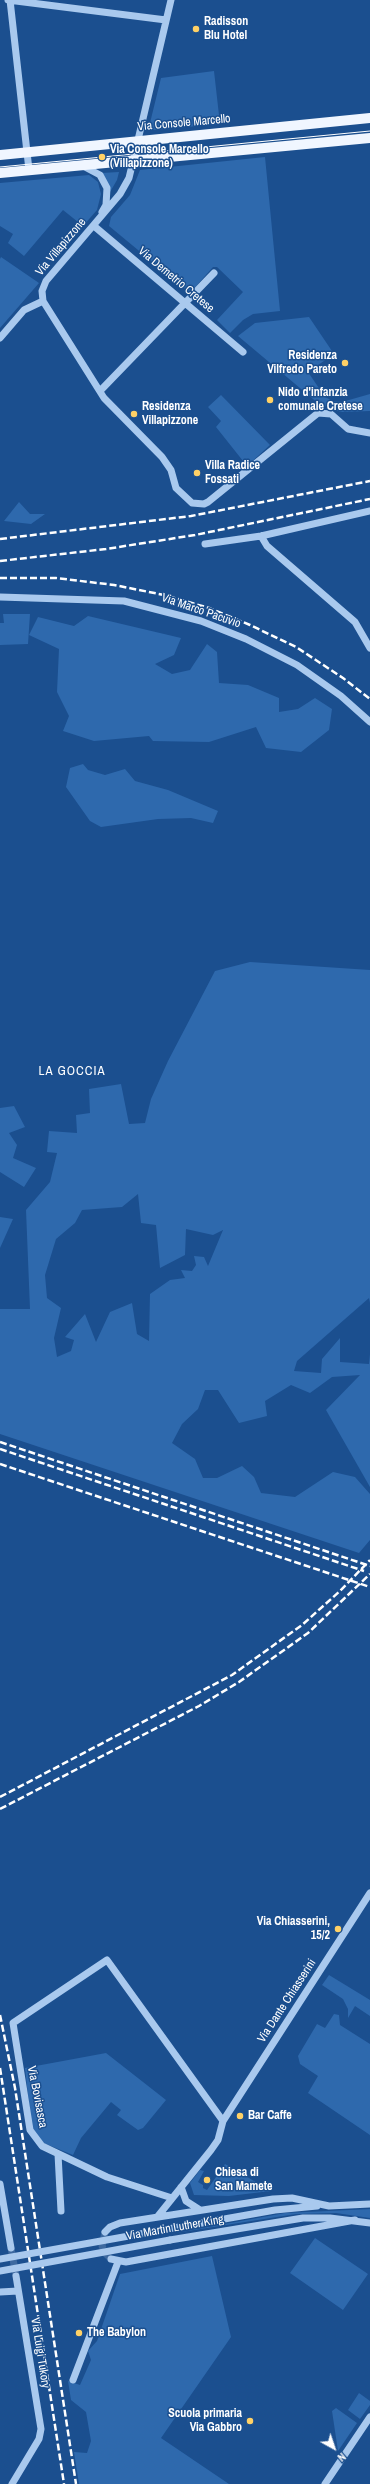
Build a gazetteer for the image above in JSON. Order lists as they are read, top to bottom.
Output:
{
  "streets": {
    "main road": ["Via Console Marcello"],
    "street": [
      "Via Villapizzone",
      "Via Demetrio Cretese",
      "Via Marco Pacuvio",
      "Via Dante Chiasserini",
      "Via Bovisasca",
      "Via Martin Luther King",
      "Via Luigi Tukory"
    ]
  },
  "crossings": [
    ["Via Console Marcello", "Via Villapizzone"],
    ["Via Villapizzone", "Via Demetrio Cretese"],
    ["Via Dante Chiasserini", "Via Bovisasca"]
  ],
  "districts": ["LA GOCCIA"],
  "places": [
    "Radisson Blu Hotel",
    "Via Console Marcello (Villapizzone)",
    "Residenza Vilfredo Pareto",
    "Nido d'infanzia comunale Cretese",
    "Residenza Villapizzone",
    "Villa Radice Fossati",
    "Via Chiasserini, 15/2",
    "Bar Caffe",
    "Chiesa di San Mamete",
    "The Babylon",
    "Scuola primaria Via Gabbro"
  ],
  "north": "bottom right"
}
